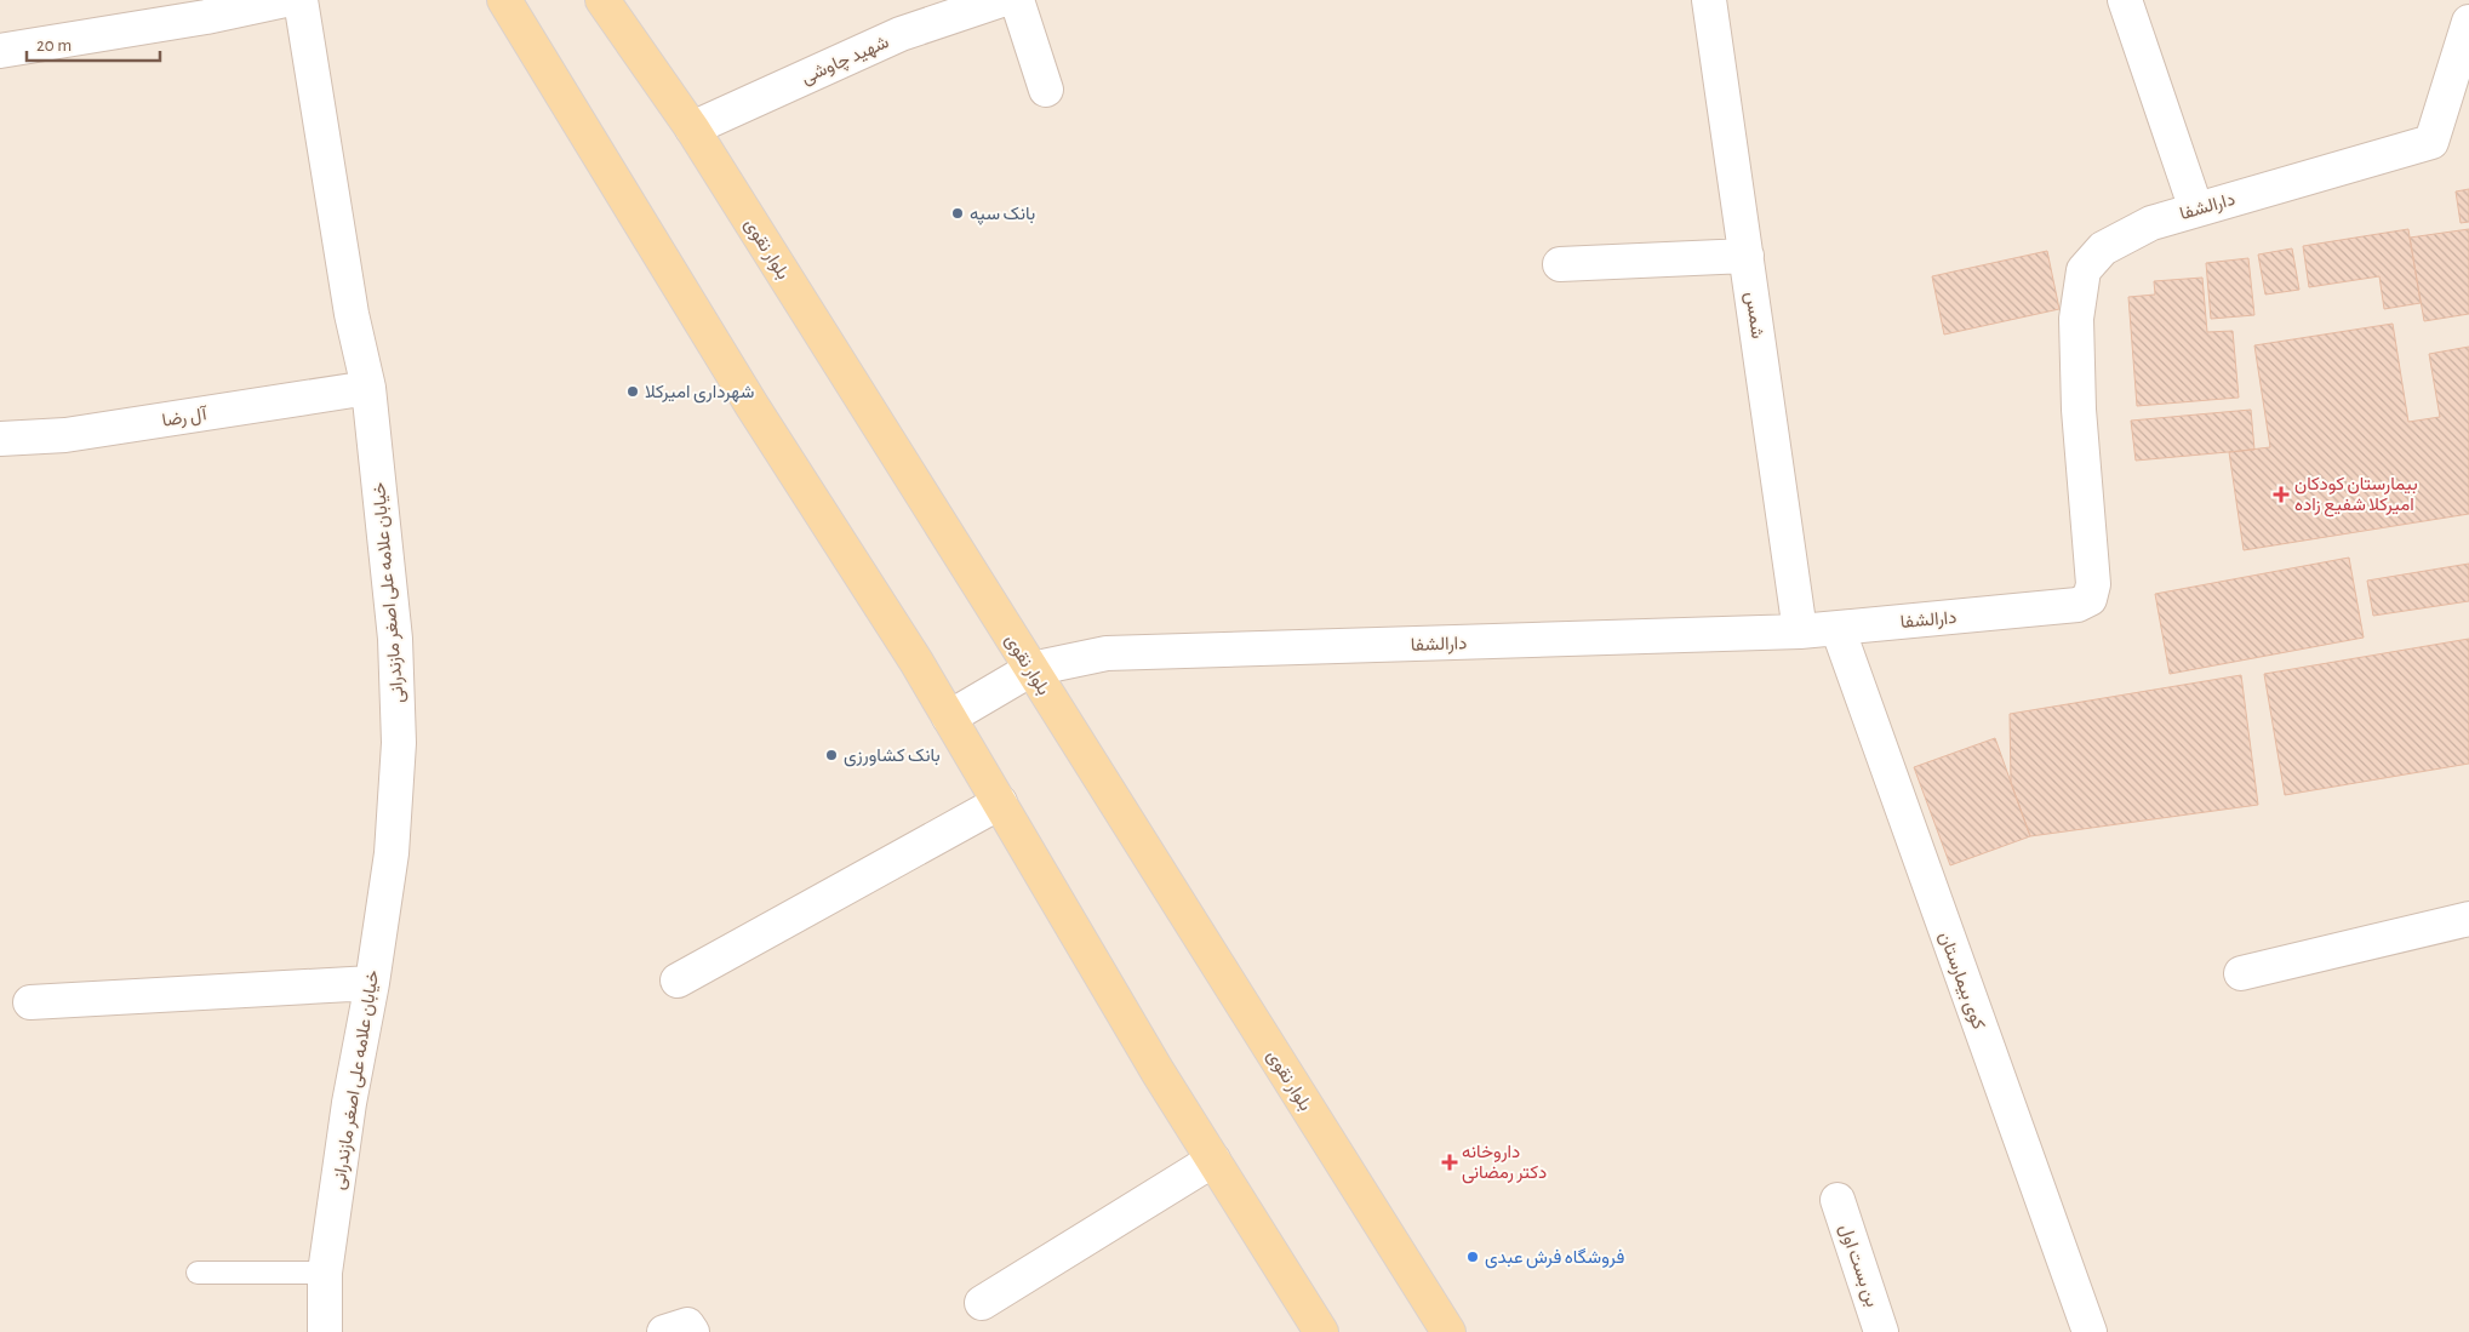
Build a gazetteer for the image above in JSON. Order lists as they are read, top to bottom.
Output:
{
  "streets": {
    "main road": ["بلوار نقوی"],
    "street": [
      "شهید چاوشی",
      "دارالشفا",
      "شمس",
      "آل رضا",
      "خیابان علامه علی اصغر مازندرانی",
      "کوی بیمارستان",
      "بن بست اول"
    ]
  },
  "crossings": [
    ["شهید چاوشی", "بلوار نقوی"],
    ["دارالشفا", "بلوار نقوی"],
    ["دارالشفا", "شمس"],
    ["دارالشفا", "کوی بیمارستان"],
    ["آل رضا", "خیابان علامه علی اصغر مازندرانی"]
  ],
  "places": {
    "other": [
      "بانک سپه",
      "شهرداری امیرکلا",
      "بانک کشاورزی",
      "فروشگاه فرش عبدی"
    ],
    "health": ["بیمارستان کودکان امیرکلا شفیع زاده", "داروخانه دکتر رمضانی"]
  },
  "scale_bar": "20 m"
}
